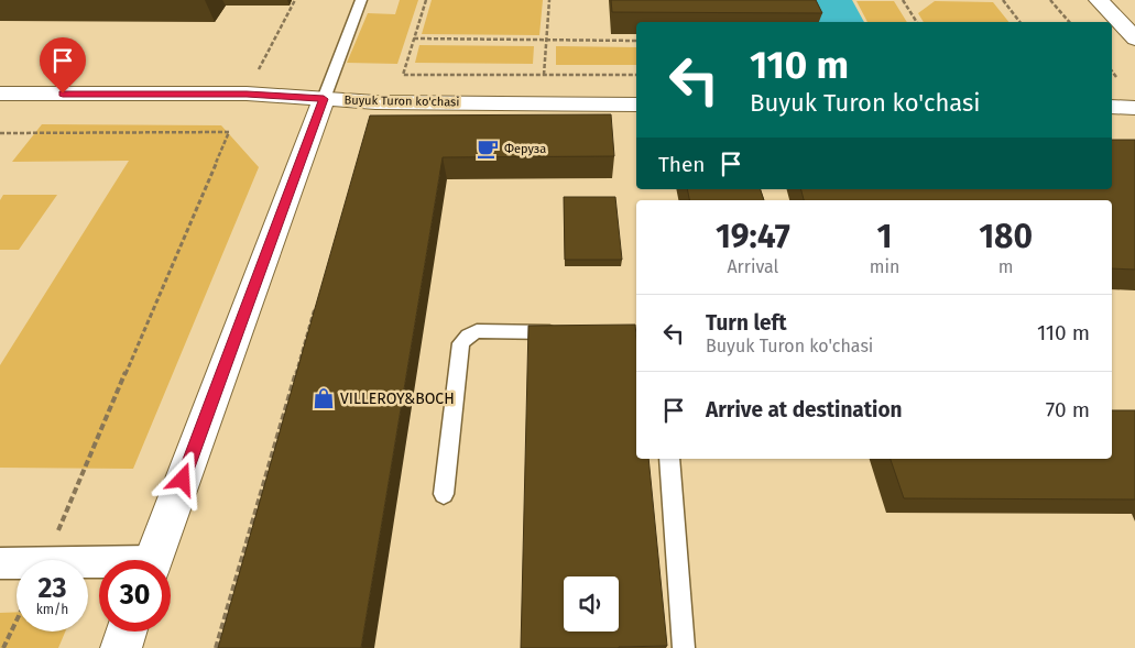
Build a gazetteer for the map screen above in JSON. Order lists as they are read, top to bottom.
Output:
{
  "streets": {
    "street": ["Buyuk Turon ko'chasi"]
  },
  "places": {
    "cafe": ["Феруза"],
    "shop": ["VILLEROY&BOCH"]
  },
  "page": {
    "turn": ["110 m", "Buyuk Turon ko'chasi"],
    "then": "Then",
    "eta": [
      "19:47",
      "Arrival",
      "1",
      "min",
      "180",
      "m"
    ],
    "list": [
      {
        "name": "Turn left",
        "note": "Buyuk Turon ko'chasi",
        "value": "110 m"
      },
      {
        "name": "Arrive at destination",
        "value": "70 m"
      }
    ],
    "speed": "23 km/h",
    "limit": "30"
  }
}
